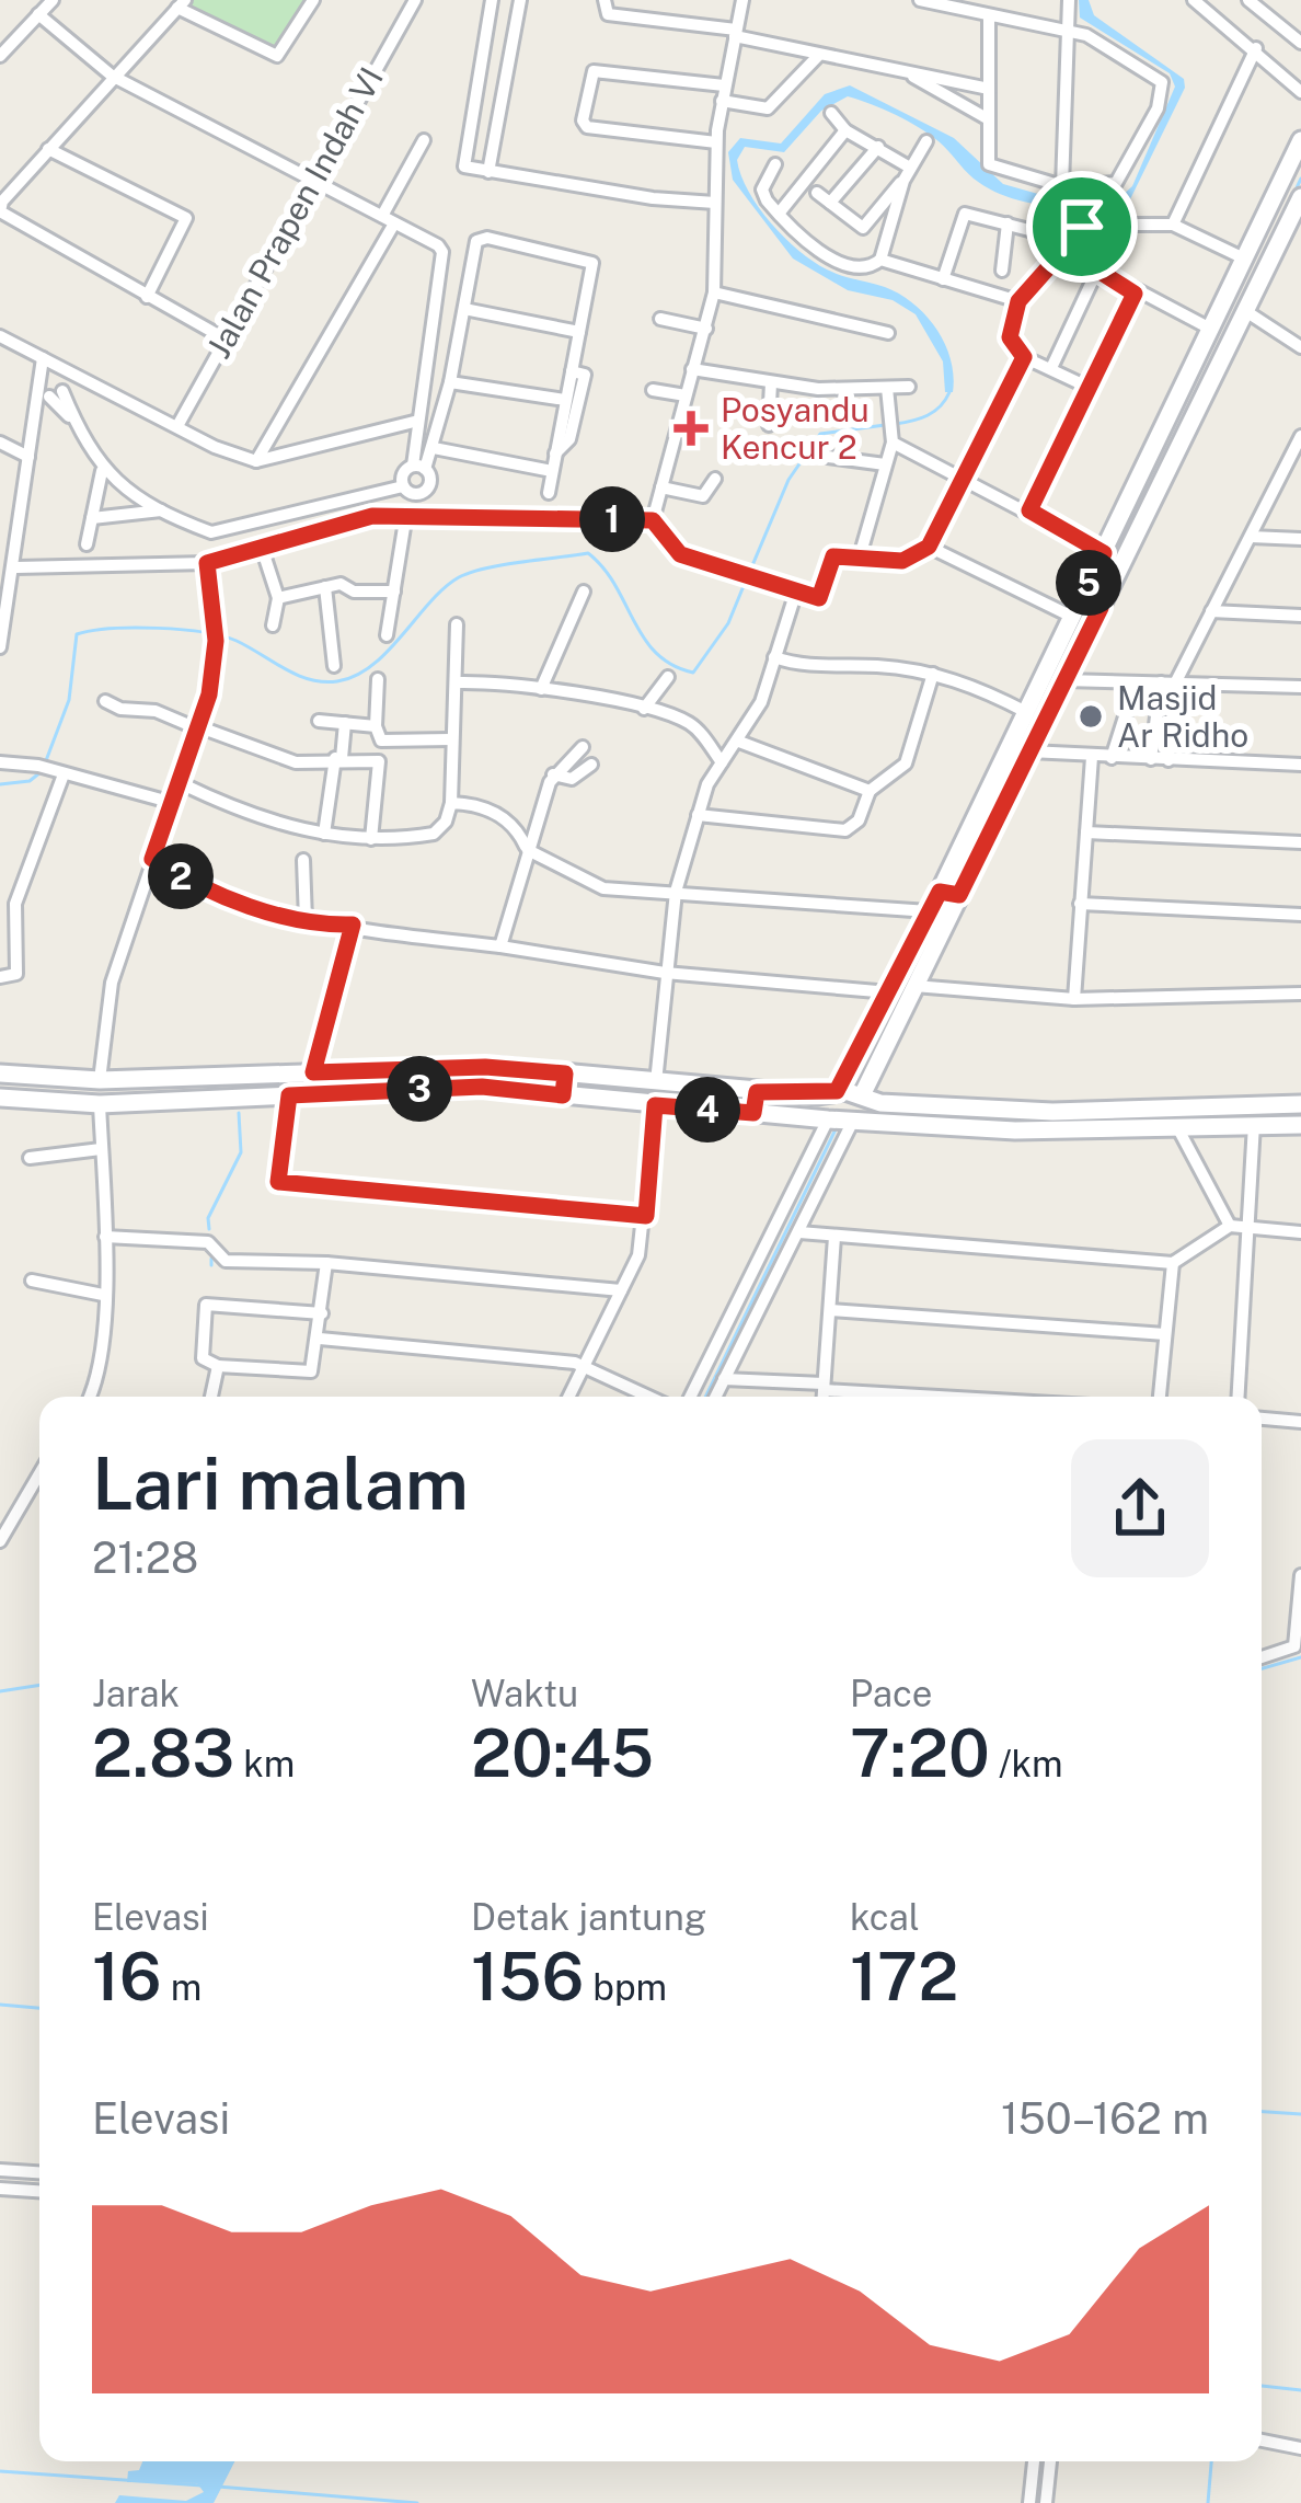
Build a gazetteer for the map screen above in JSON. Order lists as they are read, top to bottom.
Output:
{
  "streets": {
    "street": ["Jalan Prapen Indah VI"]
  },
  "places": {
    "health": ["Posyandu Kencur 2"],
    "other": ["Masjid Ar Ridho"]
  },
  "page": {
    "pins": [
      "1",
      "5",
      "2",
      "3",
      "4"
    ],
    "heading": ["Lari malam", "21:28"],
    "stats": [
      ["Jarak", "2.83 km"],
      ["Waktu", "20:45"],
      ["Pace", "7:20 /km"],
      ["Elevasi", "16 m"],
      ["Detak jantung", "156 bpm"],
      ["kcal", "172"]
    ],
    "chart": ["Elevasi", "150–162 m"]
  }
}
